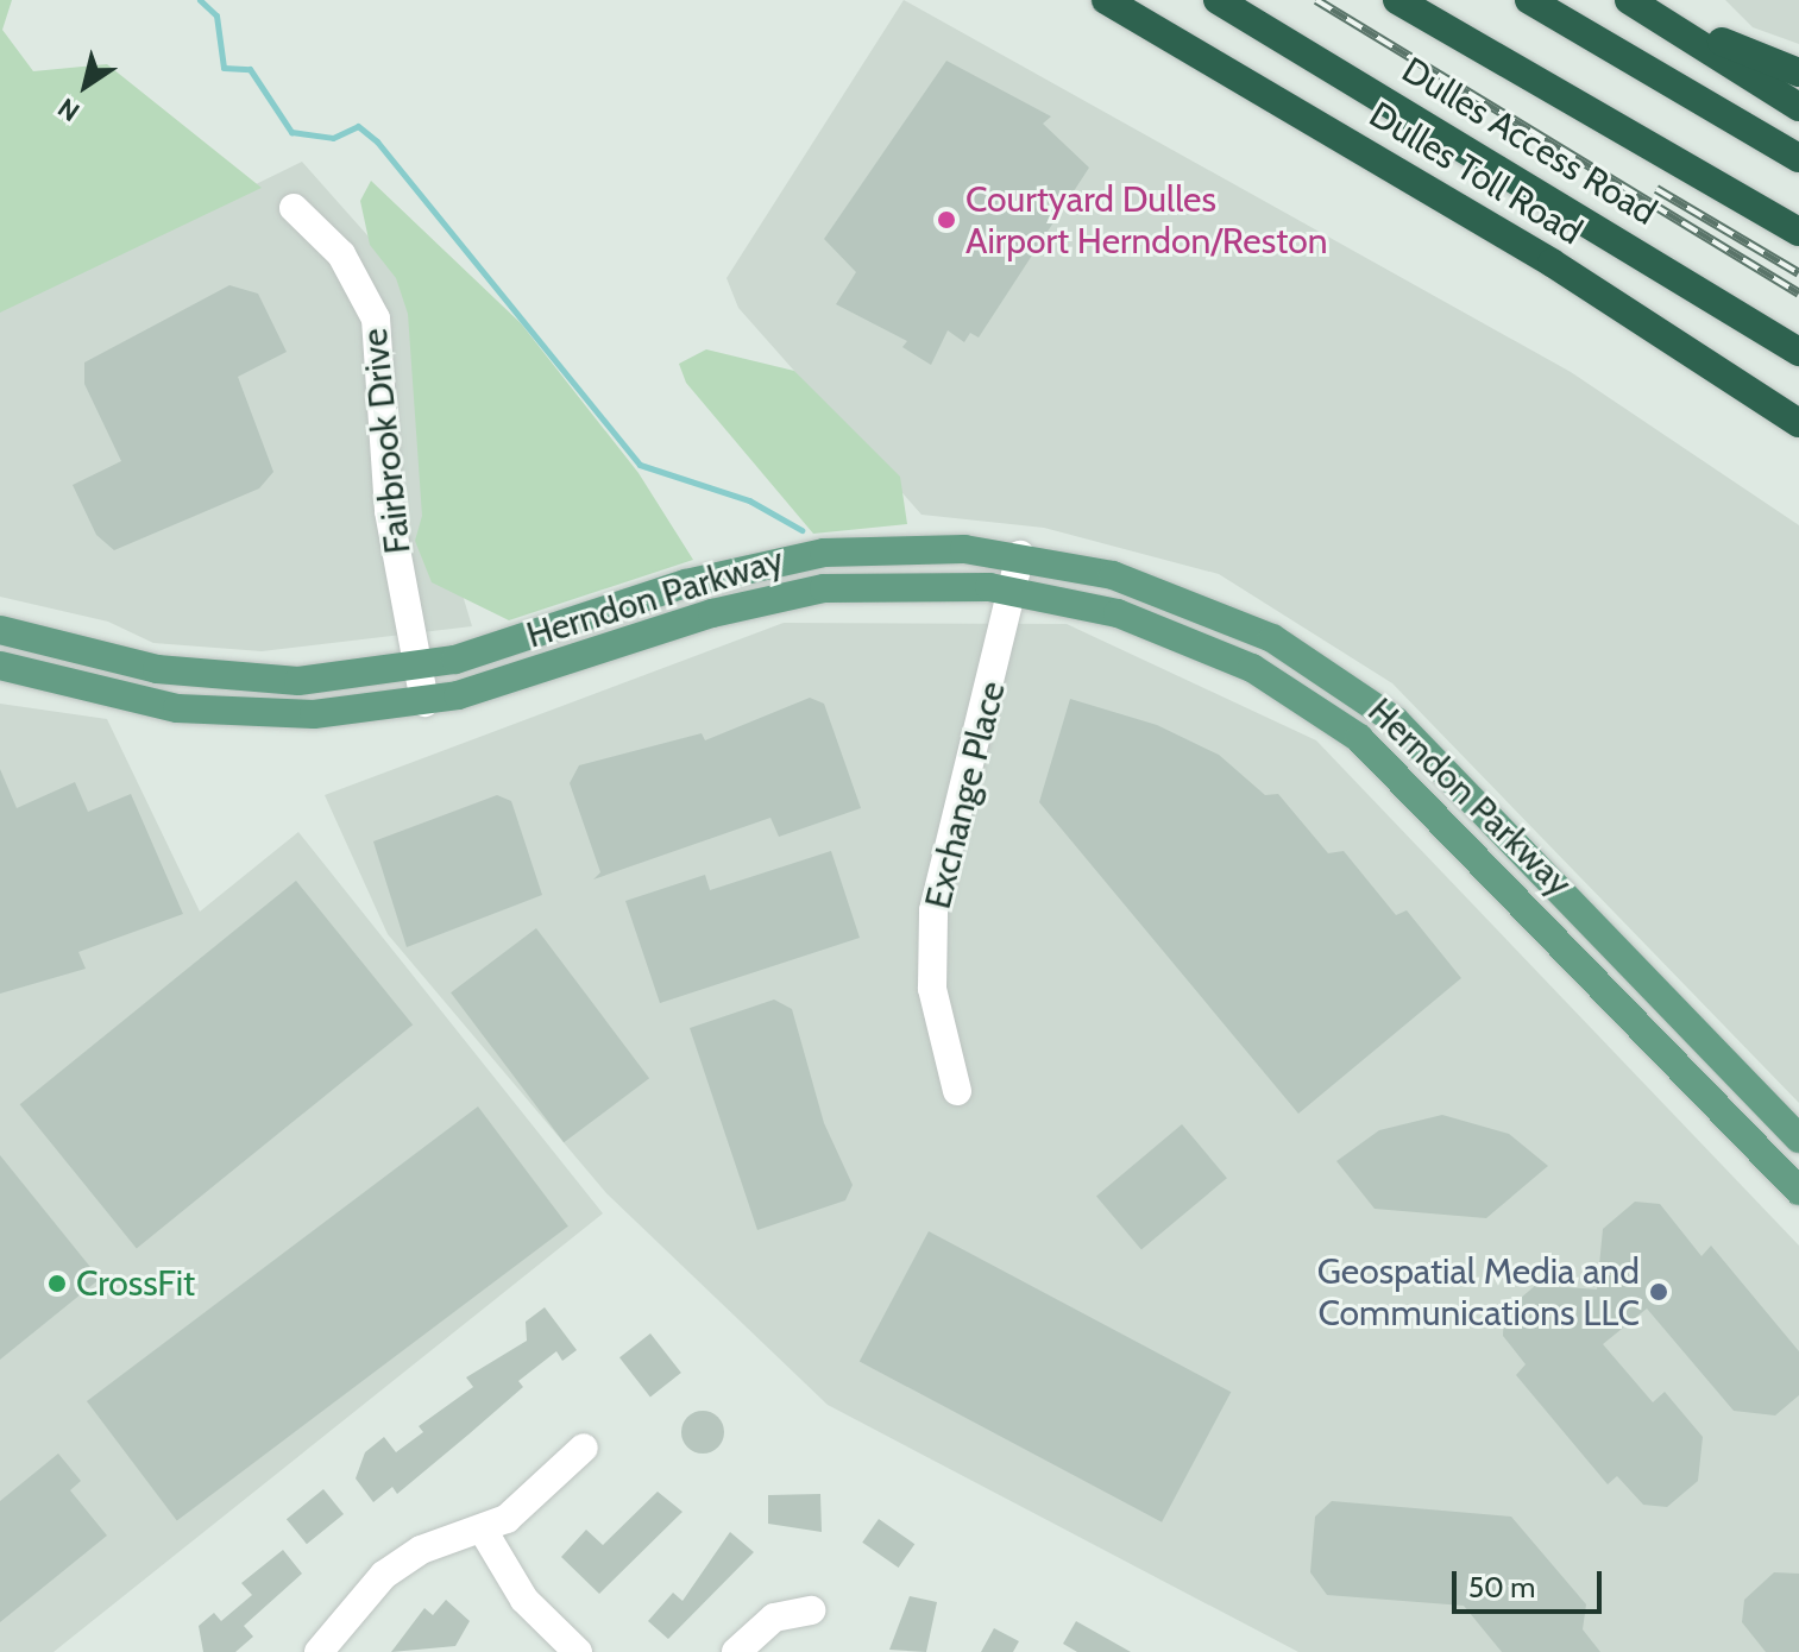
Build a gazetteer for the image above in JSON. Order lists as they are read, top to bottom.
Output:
{
  "streets": {
    "highway": ["Dulles Access Road", "Dulles Toll Road"],
    "main road": ["Herndon Parkway"],
    "street": ["Fairbrook Drive", "Exchange Place"]
  },
  "crossings": [
    ["Fairbrook Drive", "Herndon Parkway"],
    ["Herndon Parkway", "Exchange Place"]
  ],
  "places": ["Courtyard Dulles Airport Herndon/Reston", "CrossFit", "Geospatial Media and Communications LLC"],
  "scale_bar": "50 m",
  "north": "bottom left"
}
